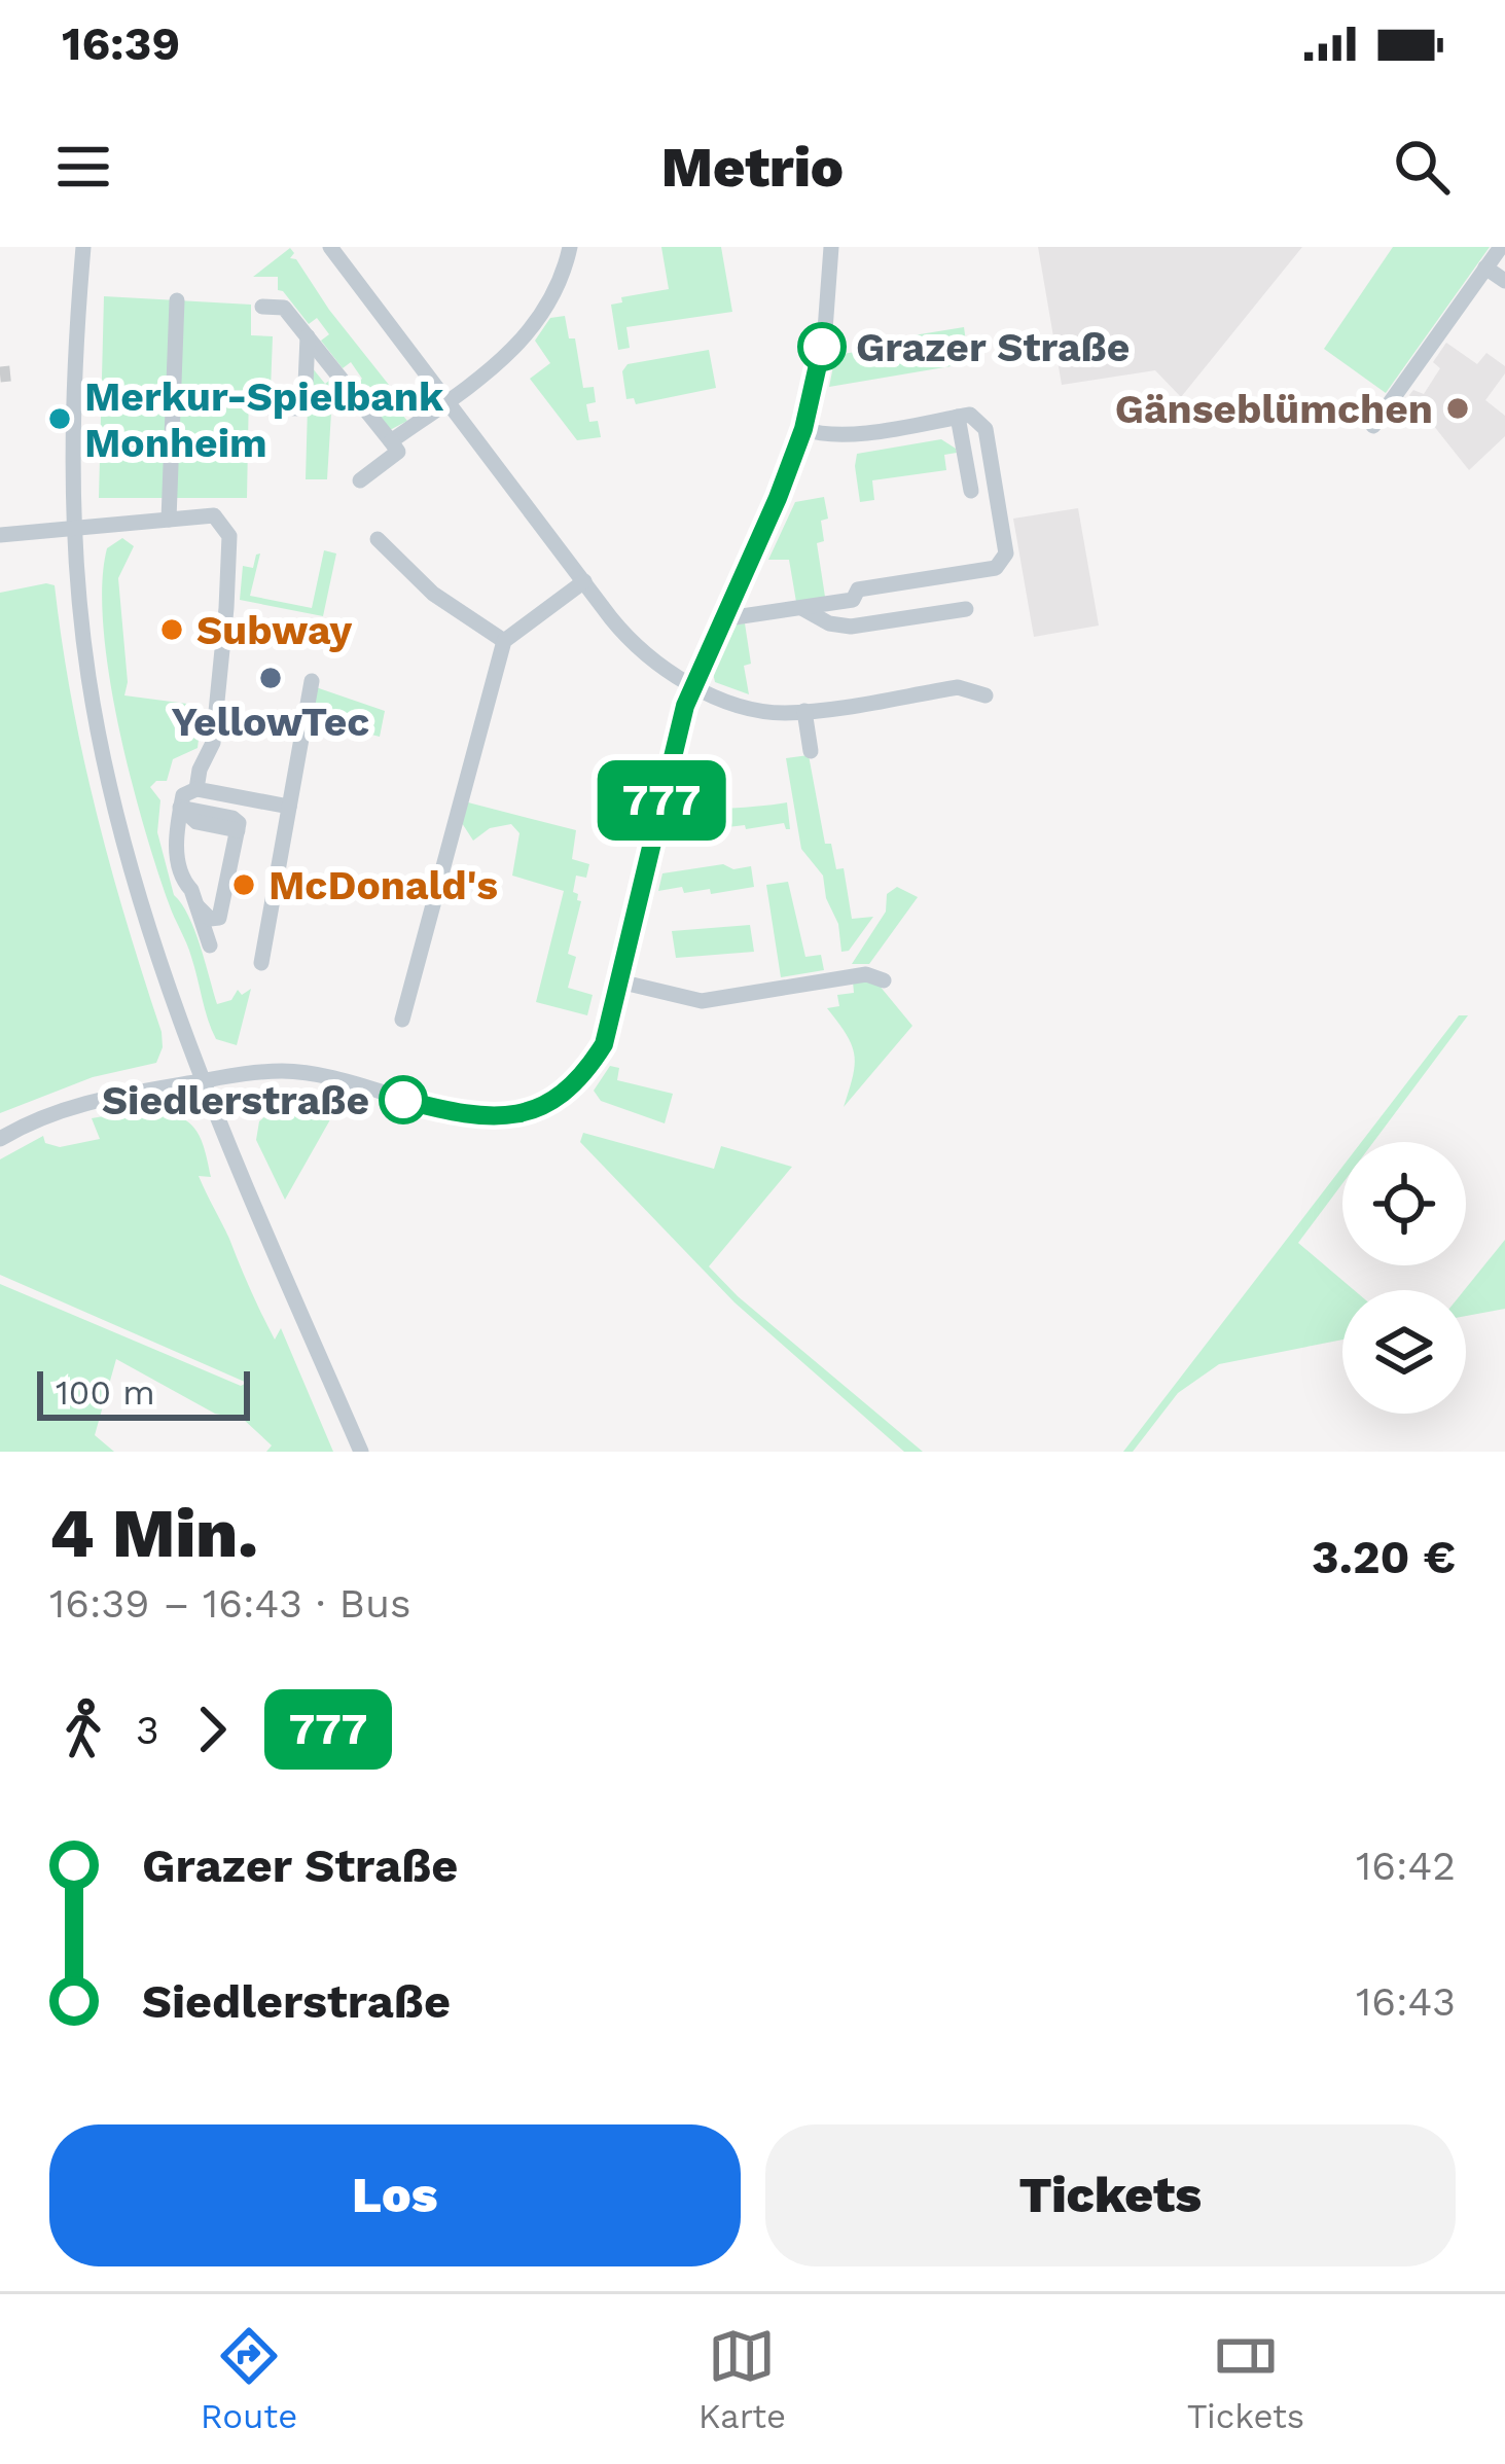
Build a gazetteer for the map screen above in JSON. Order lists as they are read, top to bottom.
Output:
{
  "places": [
    "Grazer Straße",
    "Gänseblümchen",
    "Merkur-Spielbank Monheim",
    "Subway",
    "YellowTec",
    "McDonald's",
    "Siedlerstraße"
  ],
  "lines": ["bus line 777"],
  "scale_bar": "100 m",
  "page": {
    "status": "16:39",
    "header": "Metrio",
    "on_map": "777",
    "scale": "100 m",
    "heading": ["4 Min.", "16:39 – 16:43 · Bus", "3.20 €"],
    "legs": ["3", "777"],
    "list": [
      {
        "name": "Grazer Straße",
        "value": "16:42"
      },
      {
        "name": "Siedlerstraße",
        "value": "16:43"
      }
    ],
    "buttons": ["Los", "Tickets"],
    "tabs": ["Route", "Karte", "Tickets"]
  }
}
